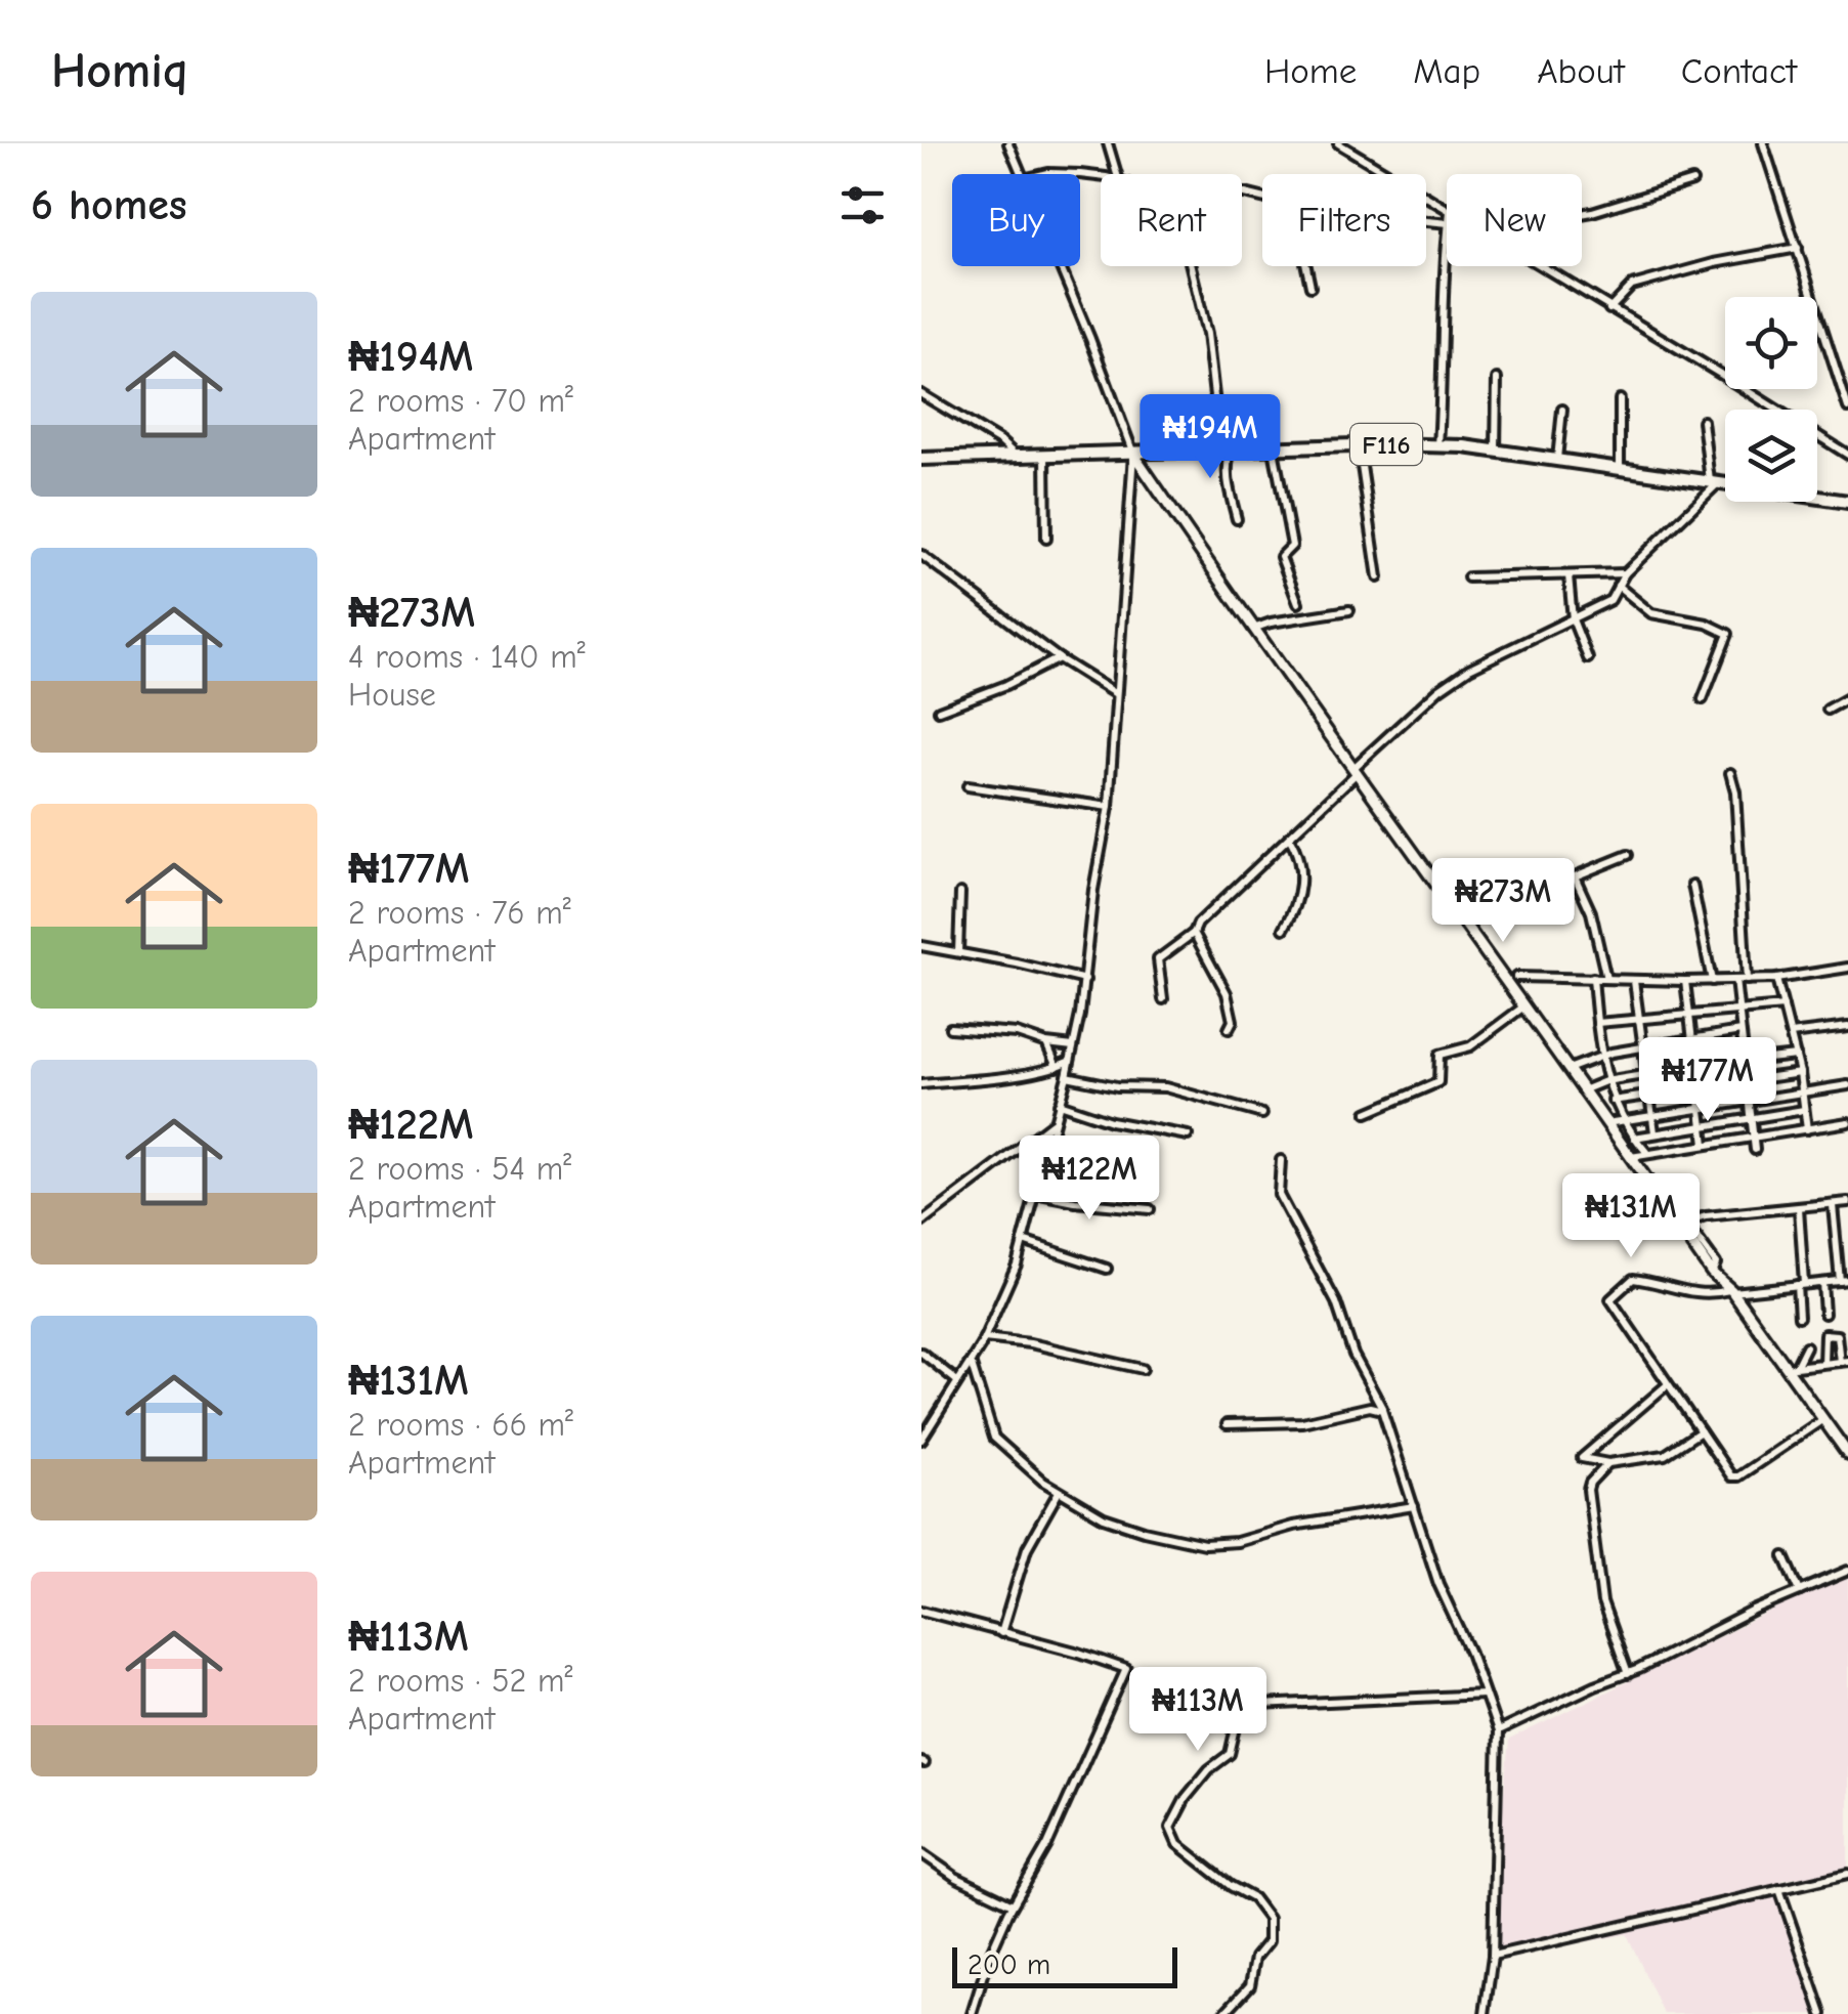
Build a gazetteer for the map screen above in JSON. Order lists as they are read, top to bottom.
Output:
{
  "streets": {
    "main road": ["F116"]
  },
  "scale_bar": "200 m",
  "page": {
    "header": "Homiq",
    "nav": [
      "Home",
      "Map",
      "About",
      "Contact"
    ],
    "heading": "6 homes",
    "chip": [
      "Buy",
      "Rent",
      "Filters",
      "New"
    ],
    "list": [
      {
        "name": "₦194M",
        "note": "2 rooms · 70 m² · Apartment"
      },
      {
        "name": "₦273M",
        "note": "4 rooms · 140 m² · House"
      },
      {
        "name": "₦177M",
        "note": "2 rooms · 76 m² · Apartment"
      },
      {
        "name": "₦122M",
        "note": "2 rooms · 54 m² · Apartment"
      },
      {
        "name": "₦131M",
        "note": "2 rooms · 66 m² · Apartment"
      },
      {
        "name": "₦113M",
        "note": "2 rooms · 52 m² · Apartment"
      }
    ],
    "price": [
      "₦194M",
      "₦273M",
      "₦177M",
      "₦122M",
      "₦131M",
      "₦113M"
    ],
    "scale": "200 m"
  }
}
